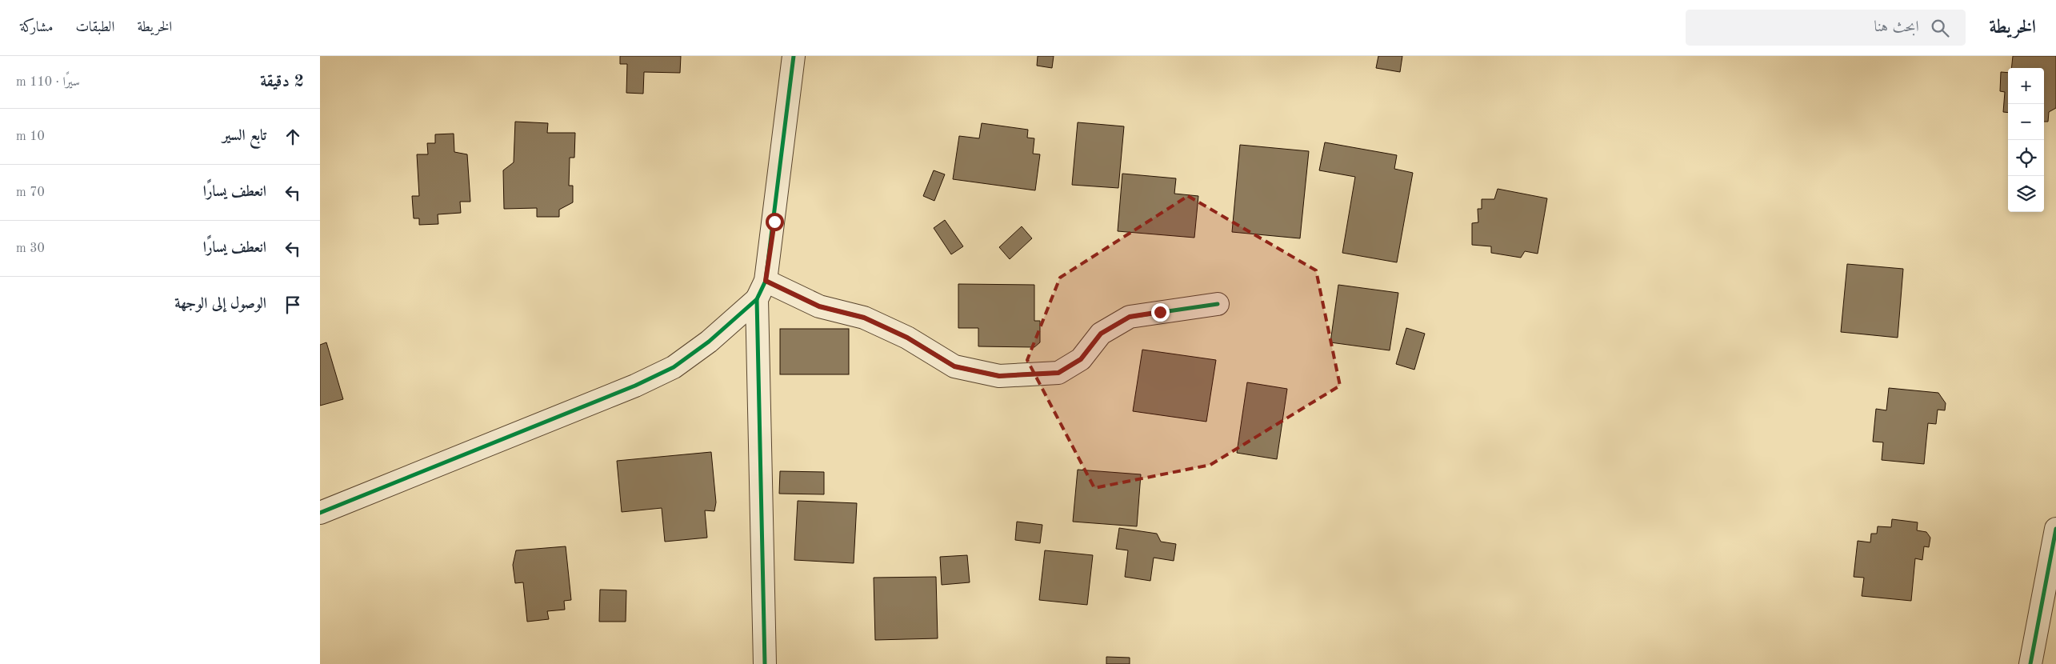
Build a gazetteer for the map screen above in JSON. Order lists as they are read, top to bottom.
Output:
{
  "page": {
    "header": "الخريطة",
    "search": "ابحث هنا",
    "nav": ["الخريطة", "الطبقات", "مشاركة"],
    "heading": ["2 دقيقة", "سيرًا · 110 m"],
    "map_buttons": ["+", "−"],
    "list": [
      ["تابع السير", "10 m"],
      ["انعطف يسارًا", "70 m"],
      ["انعطف يسارًا", "30 m"],
      "الوصول إلى الوجهة"
    ]
  }
}
